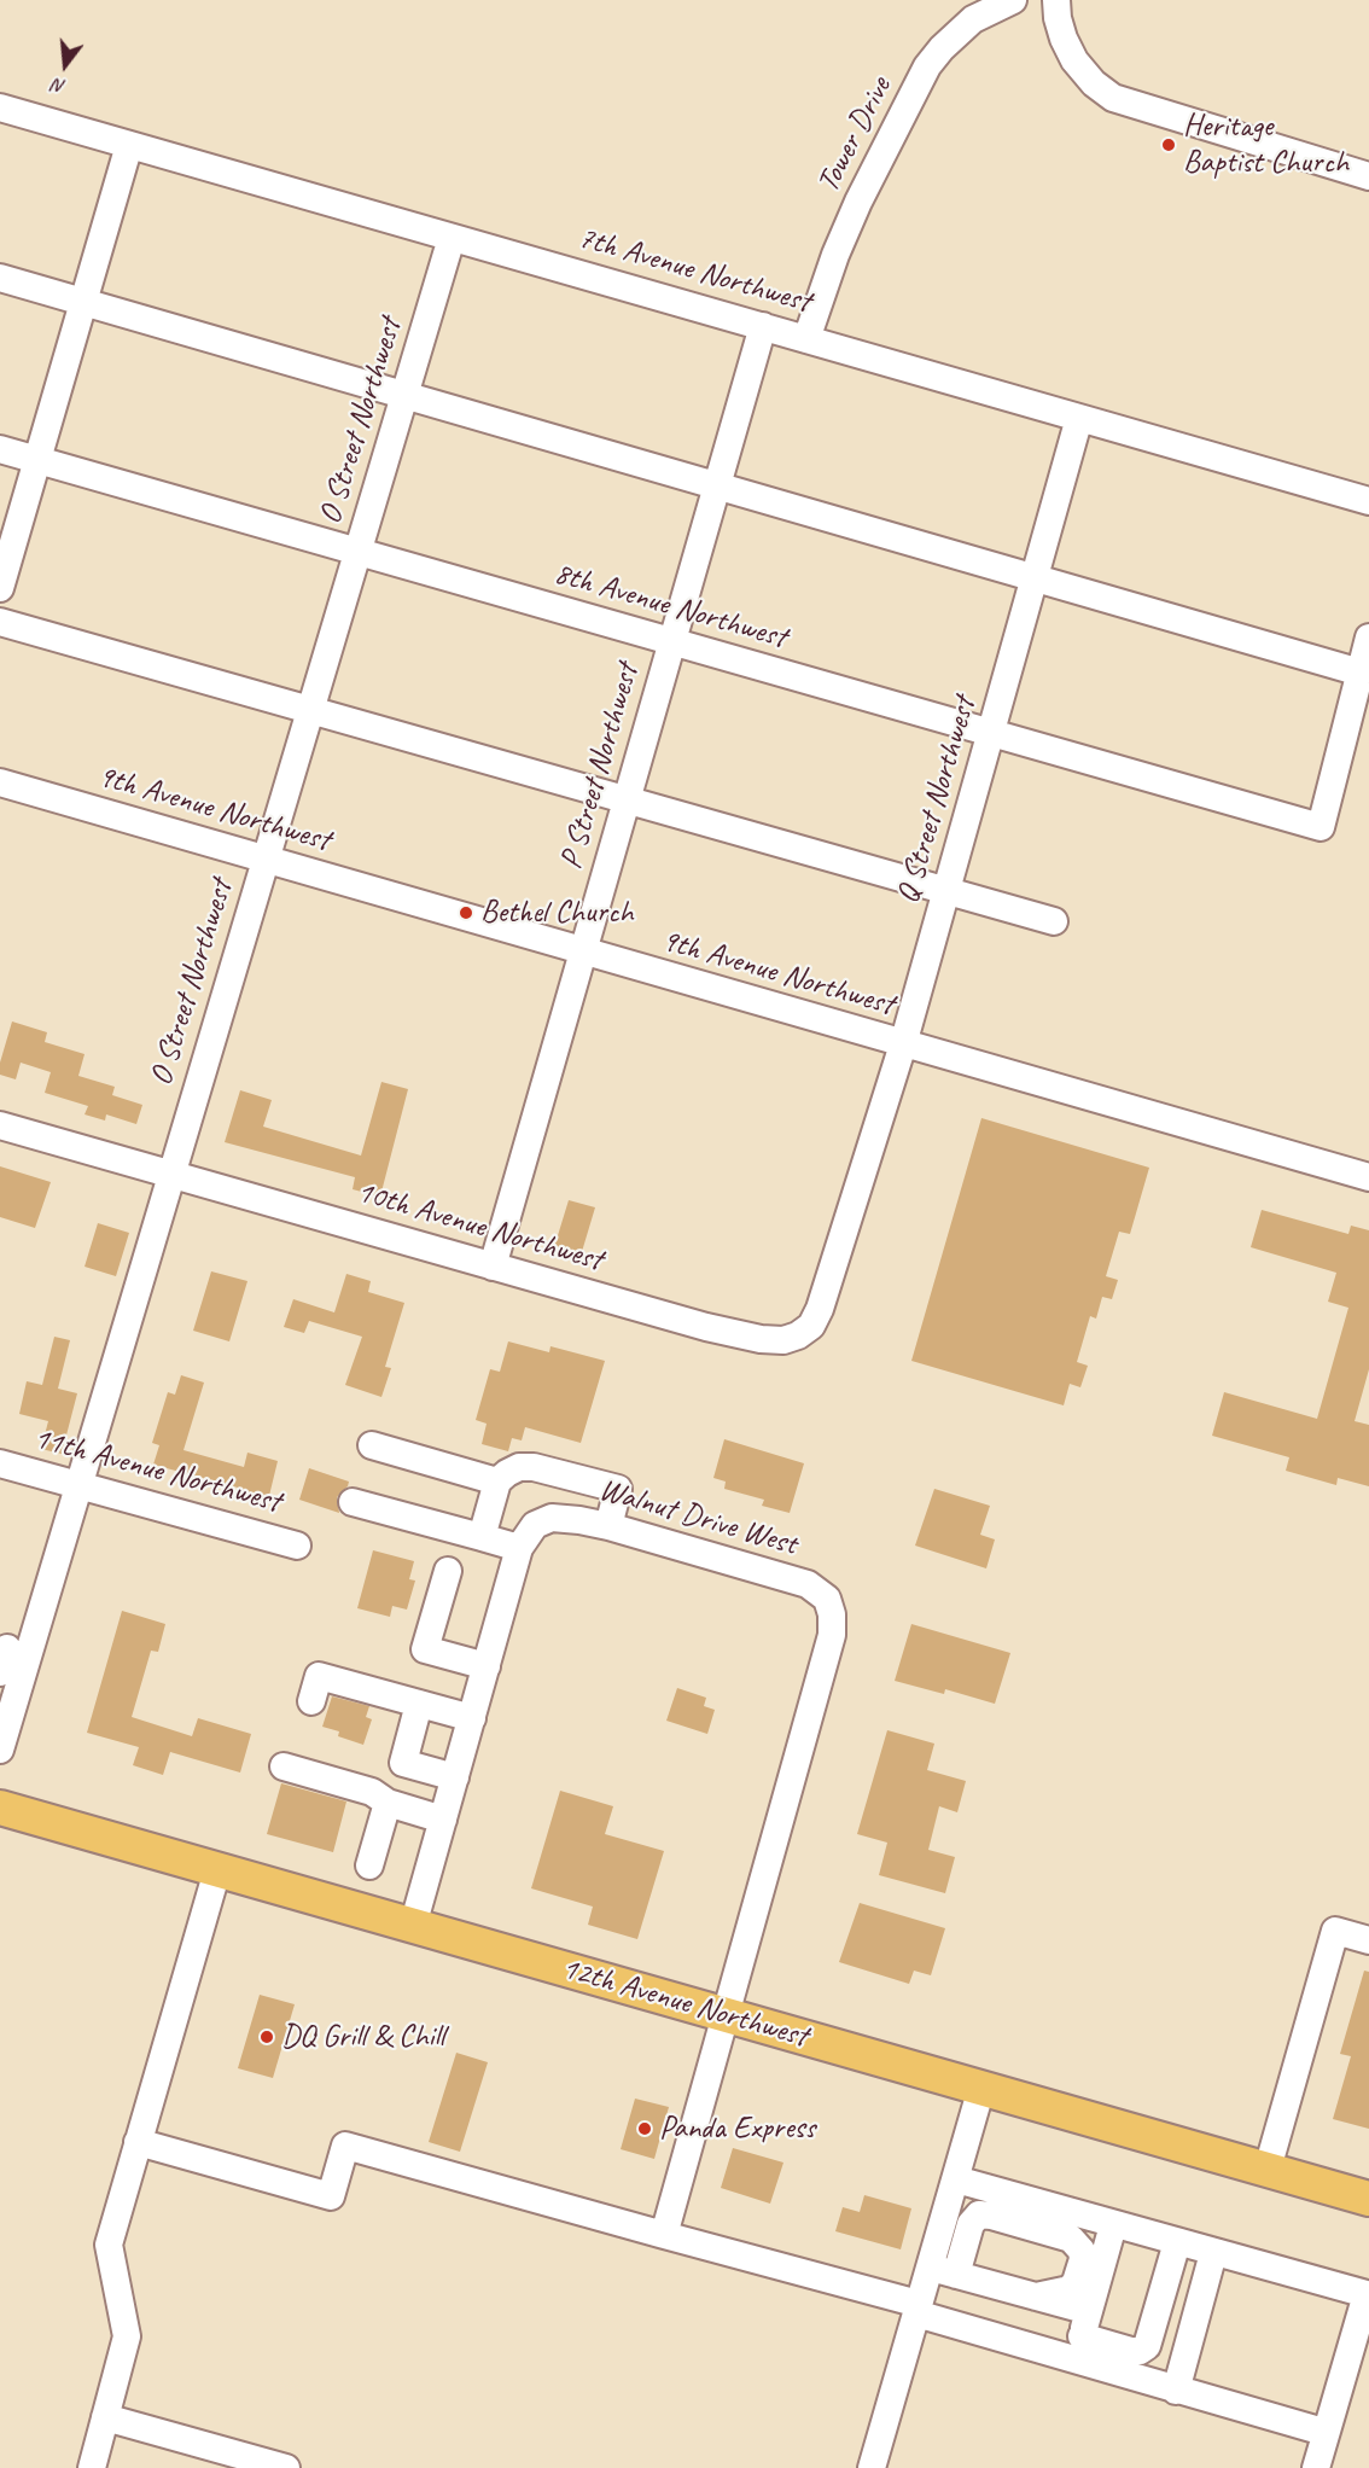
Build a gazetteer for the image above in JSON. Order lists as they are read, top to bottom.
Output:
{
  "streets": {
    "main road": ["12th Avenue Northwest"],
    "street": [
      "Tower Drive",
      "7th Avenue Northwest",
      "O Street Northwest",
      "8th Avenue Northwest",
      "P Street Northwest",
      "Q Street Northwest",
      "9th Avenue Northwest",
      "10th Avenue Northwest",
      "11th Avenue Northwest",
      "Walnut Drive West"
    ]
  },
  "crossings": [
    ["Tower Drive", "7th Avenue Northwest"],
    ["7th Avenue Northwest", "O Street Northwest"],
    ["7th Avenue Northwest", "P Street Northwest"],
    ["7th Avenue Northwest", "Q Street Northwest"],
    ["O Street Northwest", "8th Avenue Northwest"],
    ["O Street Northwest", "9th Avenue Northwest"],
    ["O Street Northwest", "10th Avenue Northwest"],
    ["O Street Northwest", "11th Avenue Northwest"],
    ["8th Avenue Northwest", "P Street Northwest"],
    ["8th Avenue Northwest", "Q Street Northwest"],
    ["P Street Northwest", "9th Avenue Northwest"],
    ["P Street Northwest", "10th Avenue Northwest"],
    ["Q Street Northwest", "9th Avenue Northwest"],
    ["Q Street Northwest", "10th Avenue Northwest"],
    ["Walnut Drive West", "12th Avenue Northwest"]
  ],
  "places": [
    "Heritage Baptist Church",
    "Bethel Church",
    "DQ Grill & Chill",
    "Panda Express"
  ],
  "north": "bottom"
}
